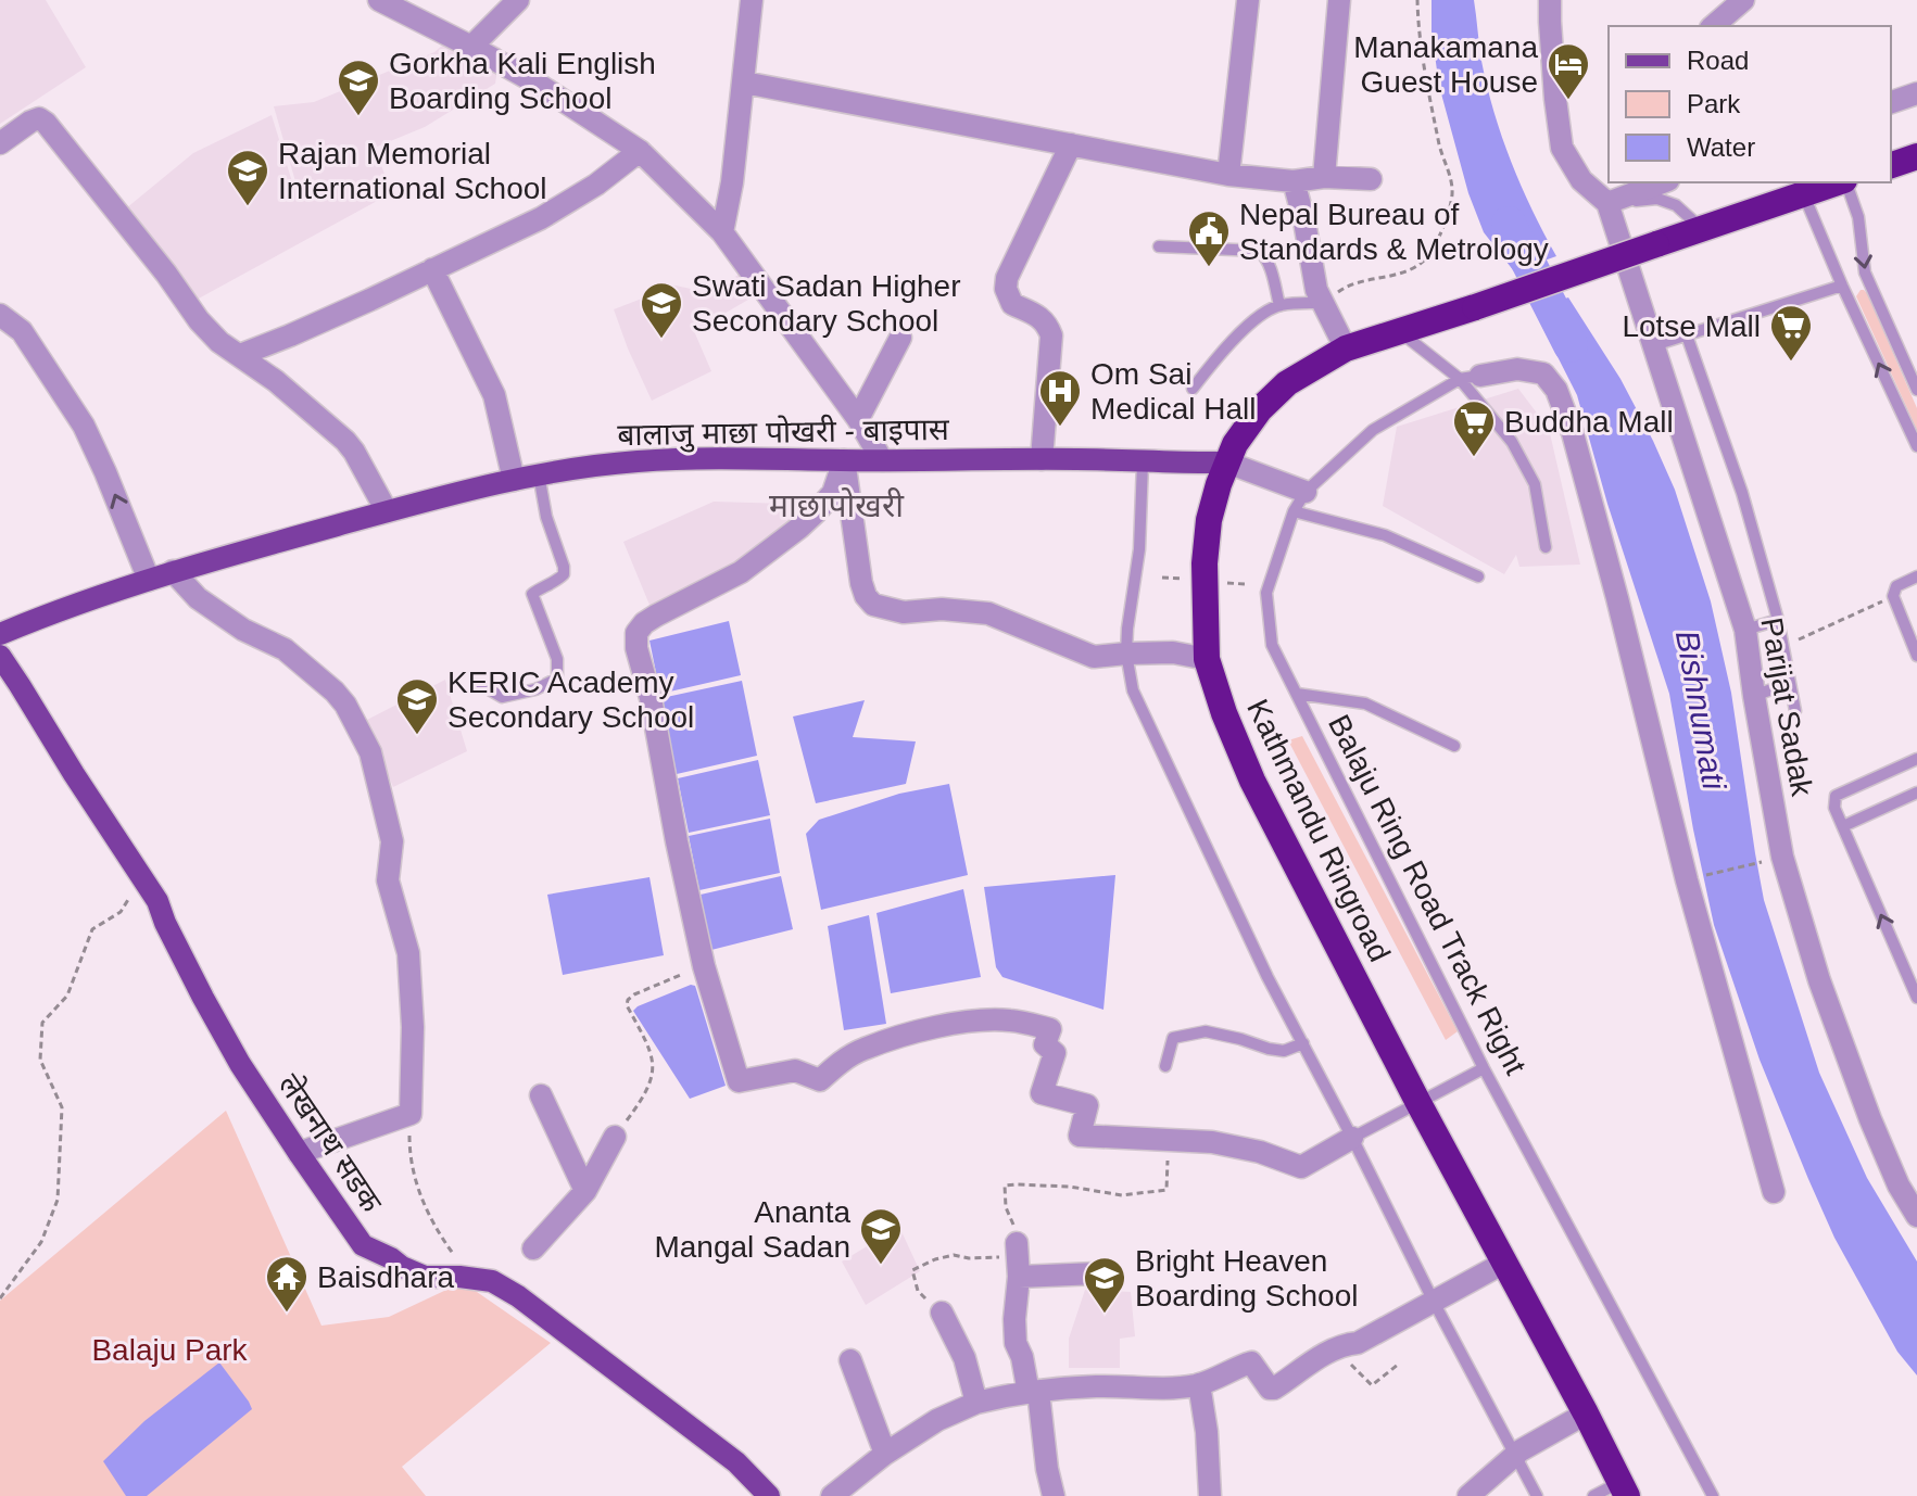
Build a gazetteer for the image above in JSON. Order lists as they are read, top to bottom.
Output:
{
  "streets": {
    "highway": ["Kathmandu Ringroad"],
    "main road": ["बालाजु माछा पोखरी - बाइपास", "लेखनाथ सडक"],
    "street": ["Parijat Sadak"],
    "lane": ["Balaju Ring Road Track Right"]
  },
  "crossings": [
    ["बालाजु माछा पोखरी - बाइपास", "Kathmandu Ringroad"]
  ],
  "districts": ["माछापोखरी"],
  "water": ["Bishnumati"],
  "parks": ["Balaju Park"],
  "places": {
    "hotel": ["Manakamana Guest House"],
    "school or university": [
      "Gorkha Kali English Boarding School",
      "Rajan Memorial International School",
      "Swati Sadan Higher Secondary School",
      "KERIC Academy Secondary School",
      "Ananta Mangal Sadan",
      "Bright Heaven Boarding School"
    ],
    "public building": ["Nepal Bureau of Standards & Metrology"],
    "supermarket": ["Lotse Mall", "Buddha Mall"],
    "hospital": ["Om Sai Medical Hall"],
    "temple": ["Baisdhara"]
  },
  "legend": ["Road", "Park", "Water"]
}
